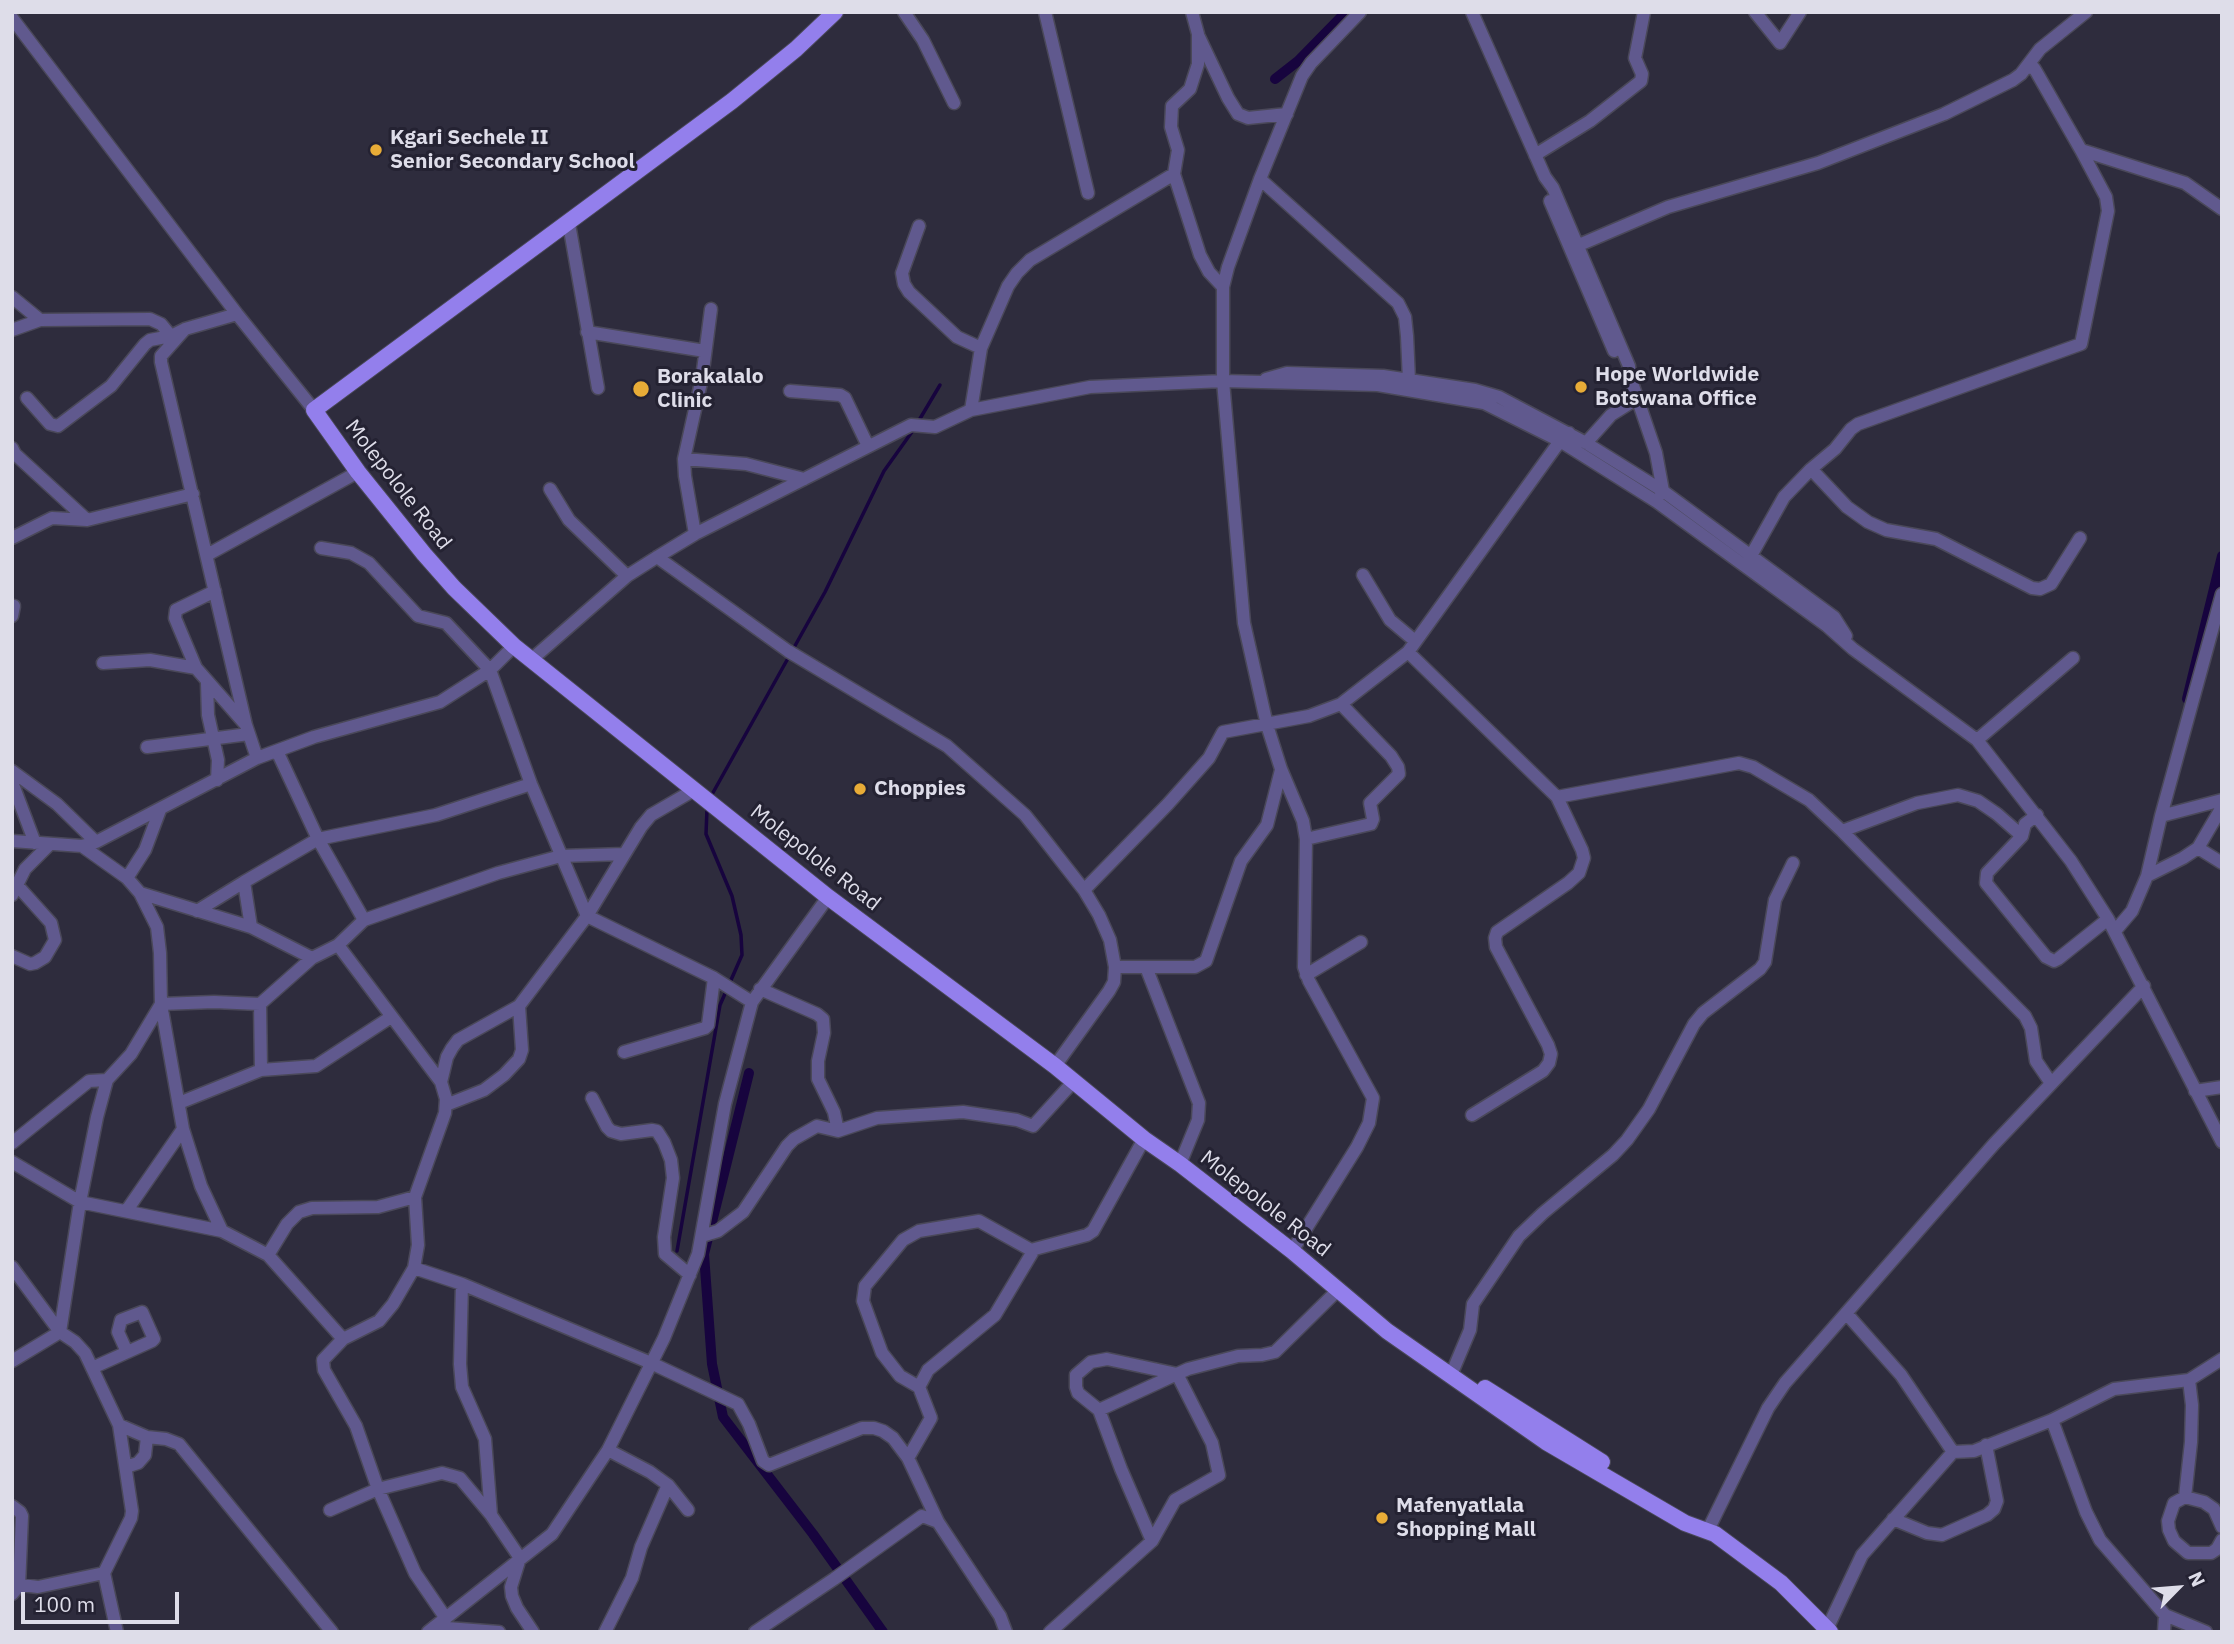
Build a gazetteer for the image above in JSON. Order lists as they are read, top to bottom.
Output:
{
  "streets": {
    "main road": ["Molepolole Road"]
  },
  "places": [
    "Kgari Sechele II Senior Secondary School",
    "Hope Worldwide Botswana Office",
    "Borakalalo Clinic",
    "Choppies",
    "Mafenyatlala Shopping Mall"
  ],
  "scale_bar": "100 m",
  "north": "top right"
}
